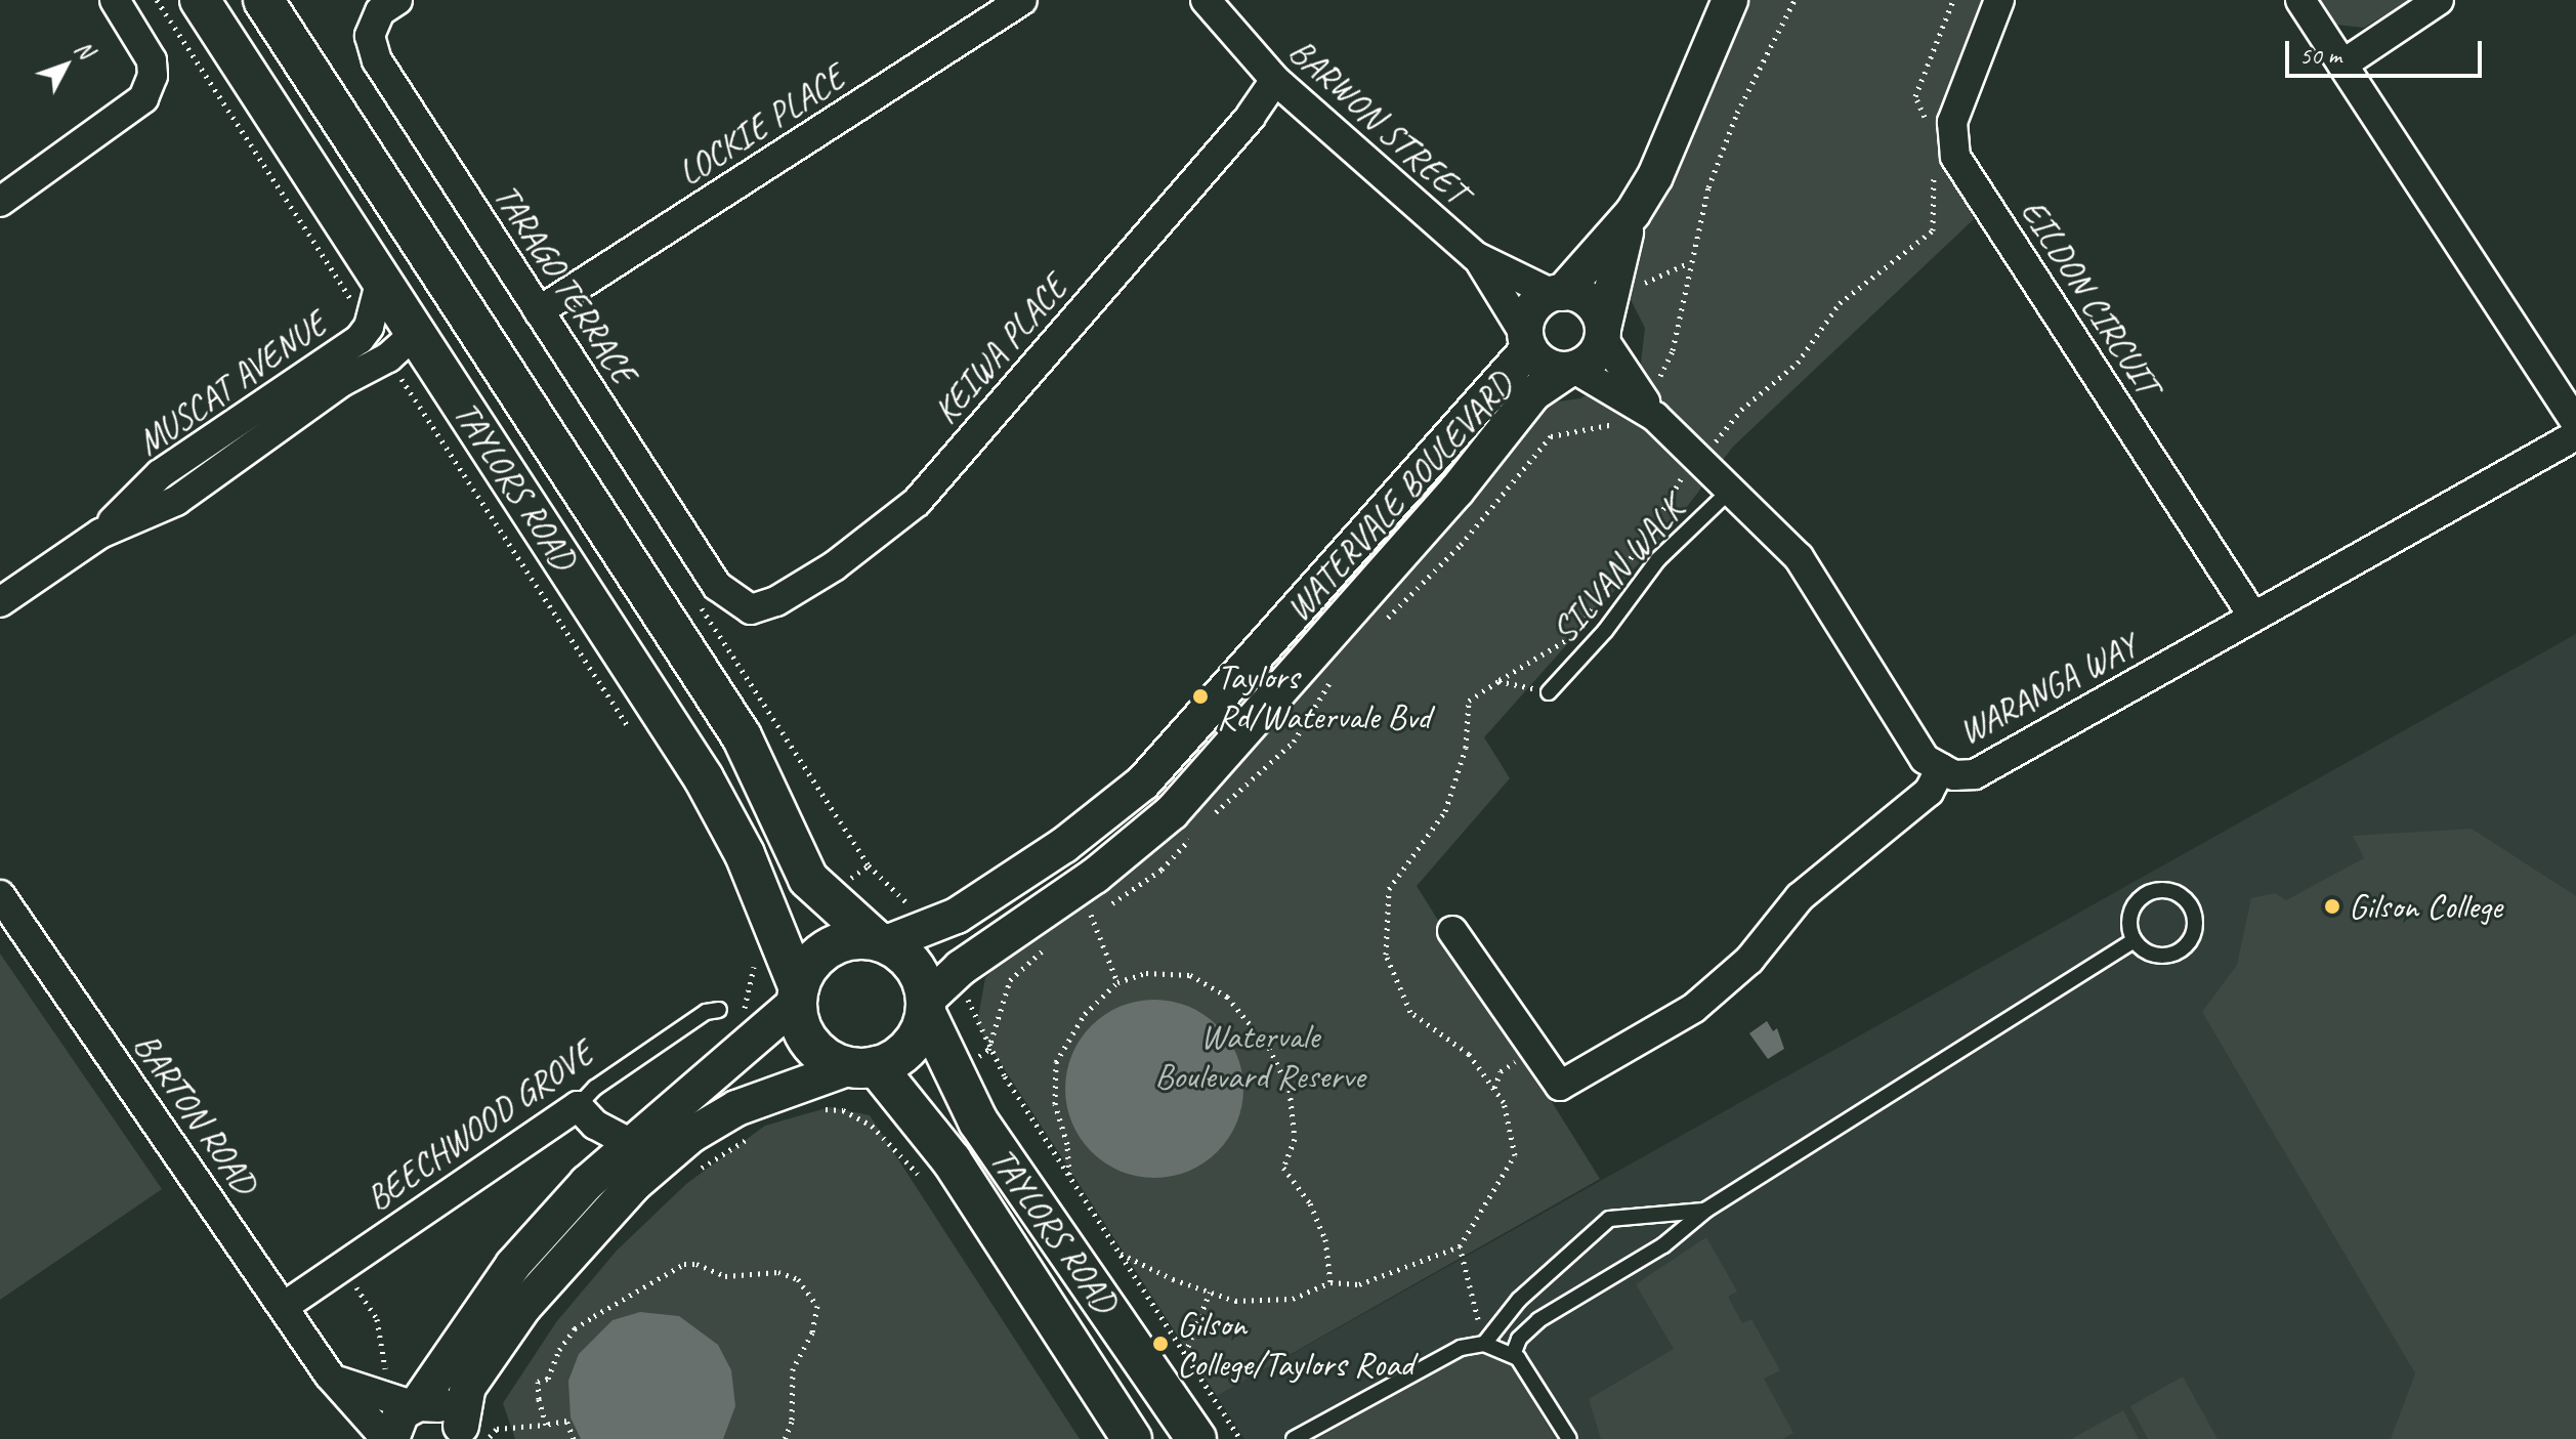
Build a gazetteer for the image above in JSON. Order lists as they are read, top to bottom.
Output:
{
  "streets": {
    "main road": ["TAYLORS ROAD"],
    "street": [
      "BARWON STREET",
      "LOCKIE PLACE",
      "TARAGO TERRACE",
      "EILDON CIRCUIT",
      "KEIWA PLACE",
      "MUSCAT AVENUE",
      "WATERVALE BOULEVARD",
      "WARANGA WAY",
      "BARTON ROAD",
      "BEECHWOOD GROVE"
    ],
    "lane": ["SILVAN WALK"]
  },
  "crossings": [
    ["BARWON STREET", "KEIWA PLACE"],
    ["BARWON STREET", "WATERVALE BOULEVARD"],
    ["LOCKIE PLACE", "TARAGO TERRACE"],
    ["TARAGO TERRACE", "KEIWA PLACE"],
    ["EILDON CIRCUIT", "WARANGA WAY"],
    ["MUSCAT AVENUE", "TAYLORS ROAD"],
    ["TAYLORS ROAD", "WATERVALE BOULEVARD"],
    ["BARTON ROAD", "BEECHWOOD GROVE"]
  ],
  "parks": ["Watervale Boulevard Reserve"],
  "places": ["Taylors Rd/Watervale Bvd", "Gilson College", "Gilson College/Taylors Road"],
  "scale_bar": "50 m",
  "north": "top right"
}
